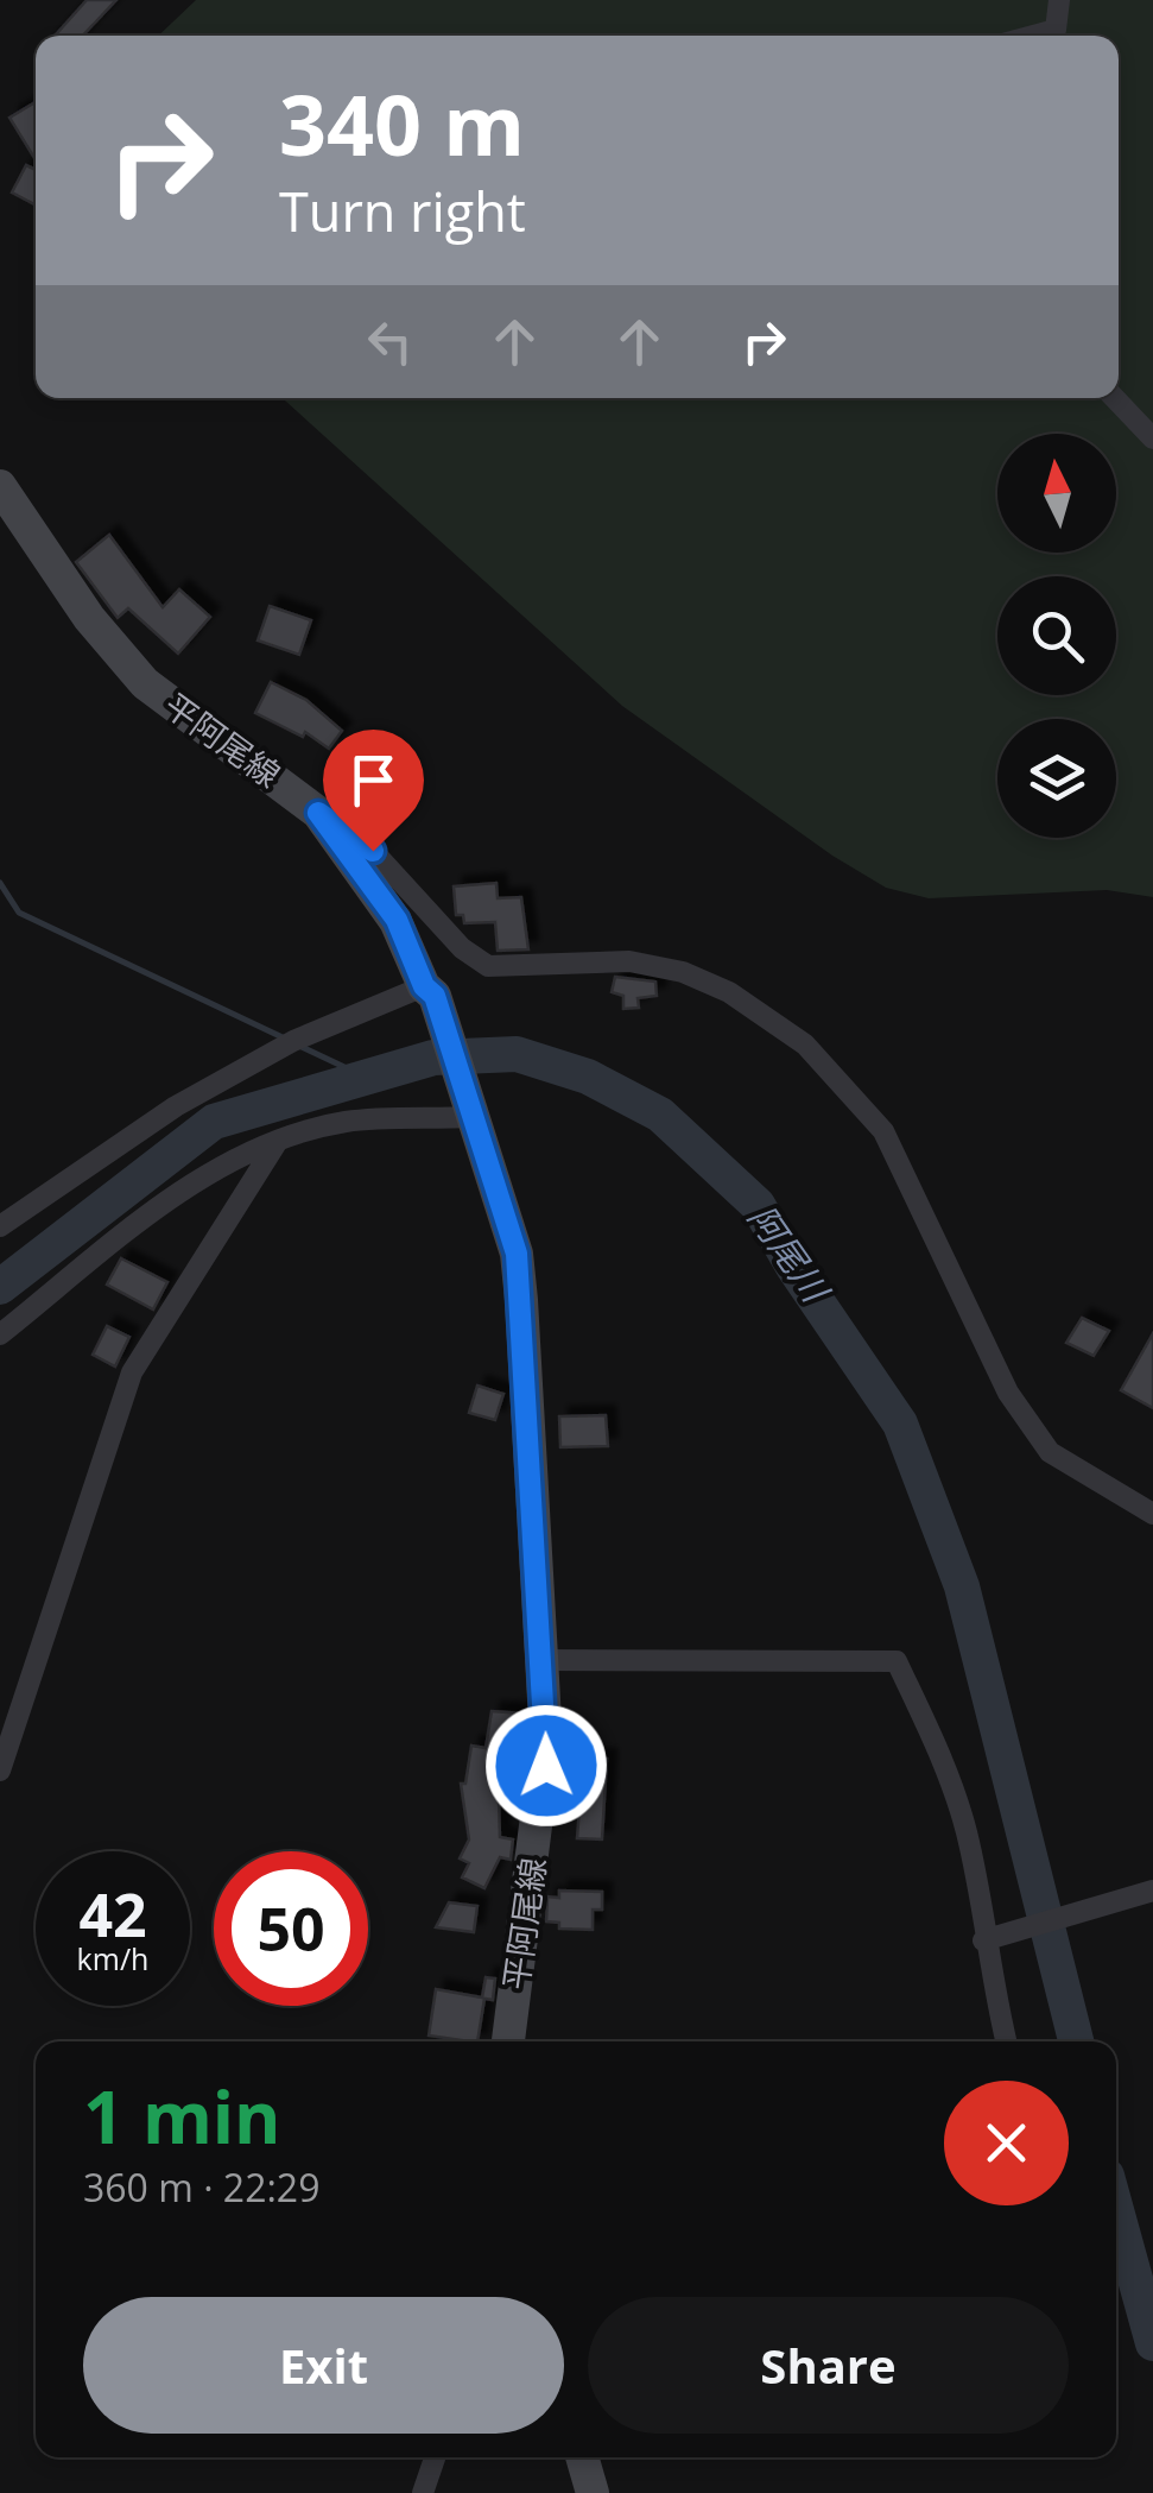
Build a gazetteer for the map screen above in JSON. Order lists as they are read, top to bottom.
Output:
{
  "streets": {
    "main road": ["平阿尾線"]
  },
  "water": ["阿尾川"],
  "north": "top",
  "page": {
    "turn": ["340 m", "Turn right"],
    "speed": "42 km/h",
    "limit": "50",
    "heading": ["1 min", "360 m · 22:29"],
    "buttons": ["Exit", "Share"]
  }
}
